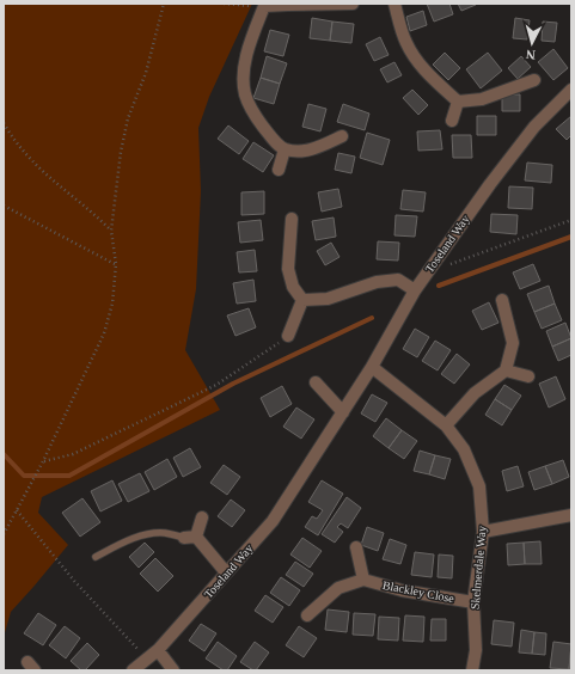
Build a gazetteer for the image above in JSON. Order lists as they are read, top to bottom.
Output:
{
  "streets": {
    "street": ["Toseland Way", "Skelmerdale Way", "Blackley Close"]
  },
  "crossings": [
    ["Toseland Way", "Skelmerdale Way"],
    ["Skelmerdale Way", "Blackley Close"]
  ],
  "north": "bottom"
}
